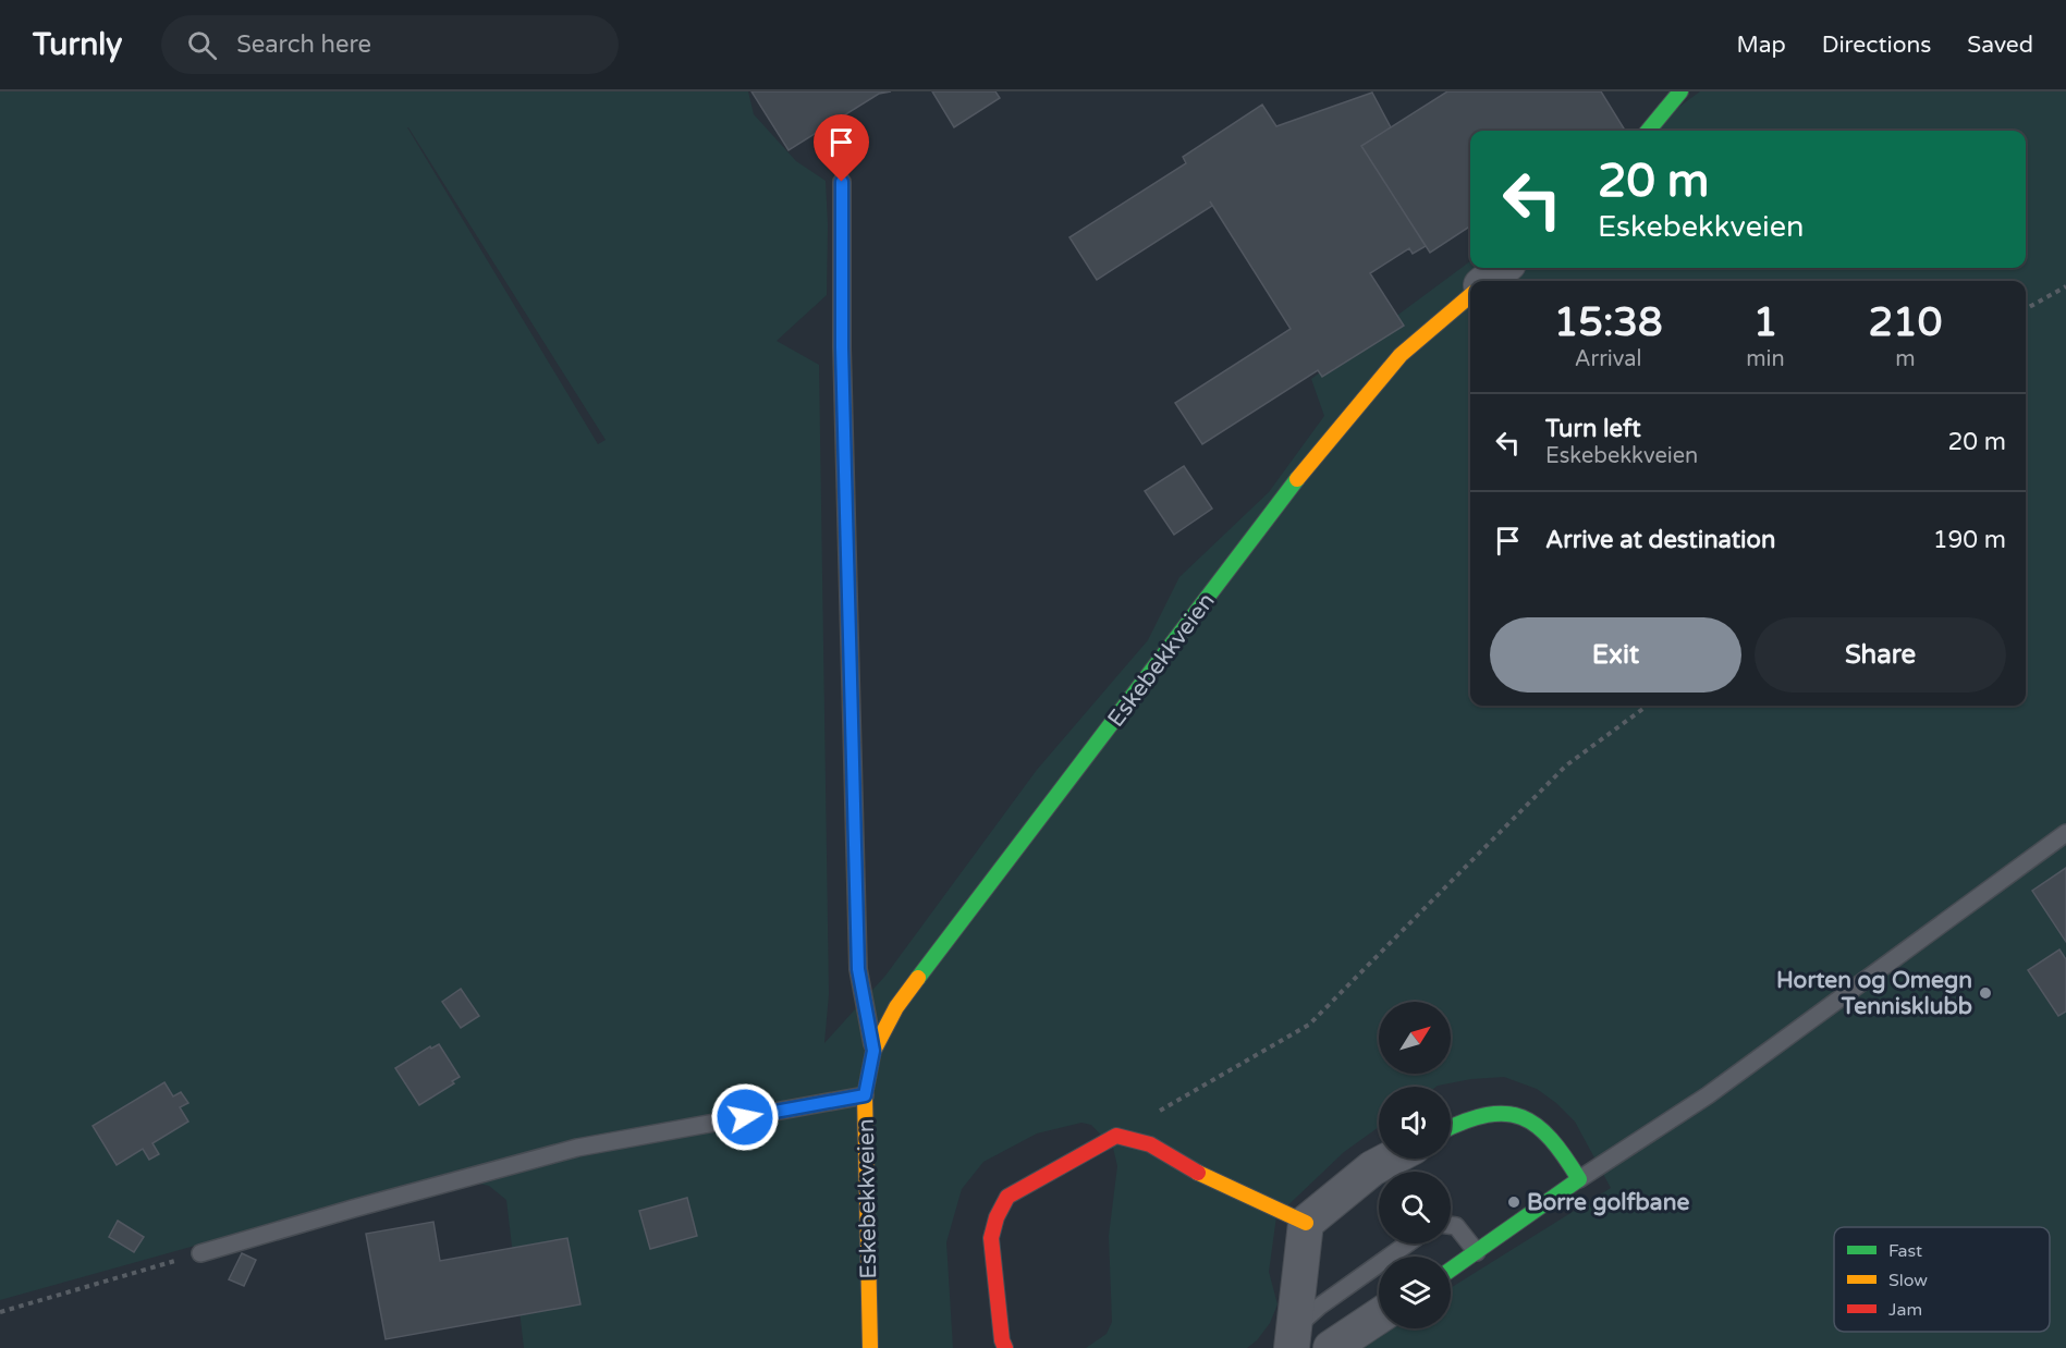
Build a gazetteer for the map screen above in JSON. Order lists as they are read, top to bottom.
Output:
{
  "streets": {
    "street": ["Eskebekkveien"]
  },
  "places": ["Horten og Omegn Tennisklubb", "Borre golfbane"],
  "legend": ["Fast", "Slow", "Jam"],
  "north": "top right",
  "page": {
    "header": "Turnly",
    "search": "Search here",
    "nav": ["Map", "Directions", "Saved"],
    "turn": ["20 m", "Eskebekkveien"],
    "eta": [
      "15:38",
      "Arrival",
      "1",
      "min",
      "210",
      "m"
    ],
    "list": [
      {
        "name": "Turn left",
        "note": "Eskebekkveien",
        "value": "20 m"
      },
      {
        "name": "Arrive at destination",
        "value": "190 m"
      }
    ],
    "buttons": ["Exit", "Share"]
  }
}
